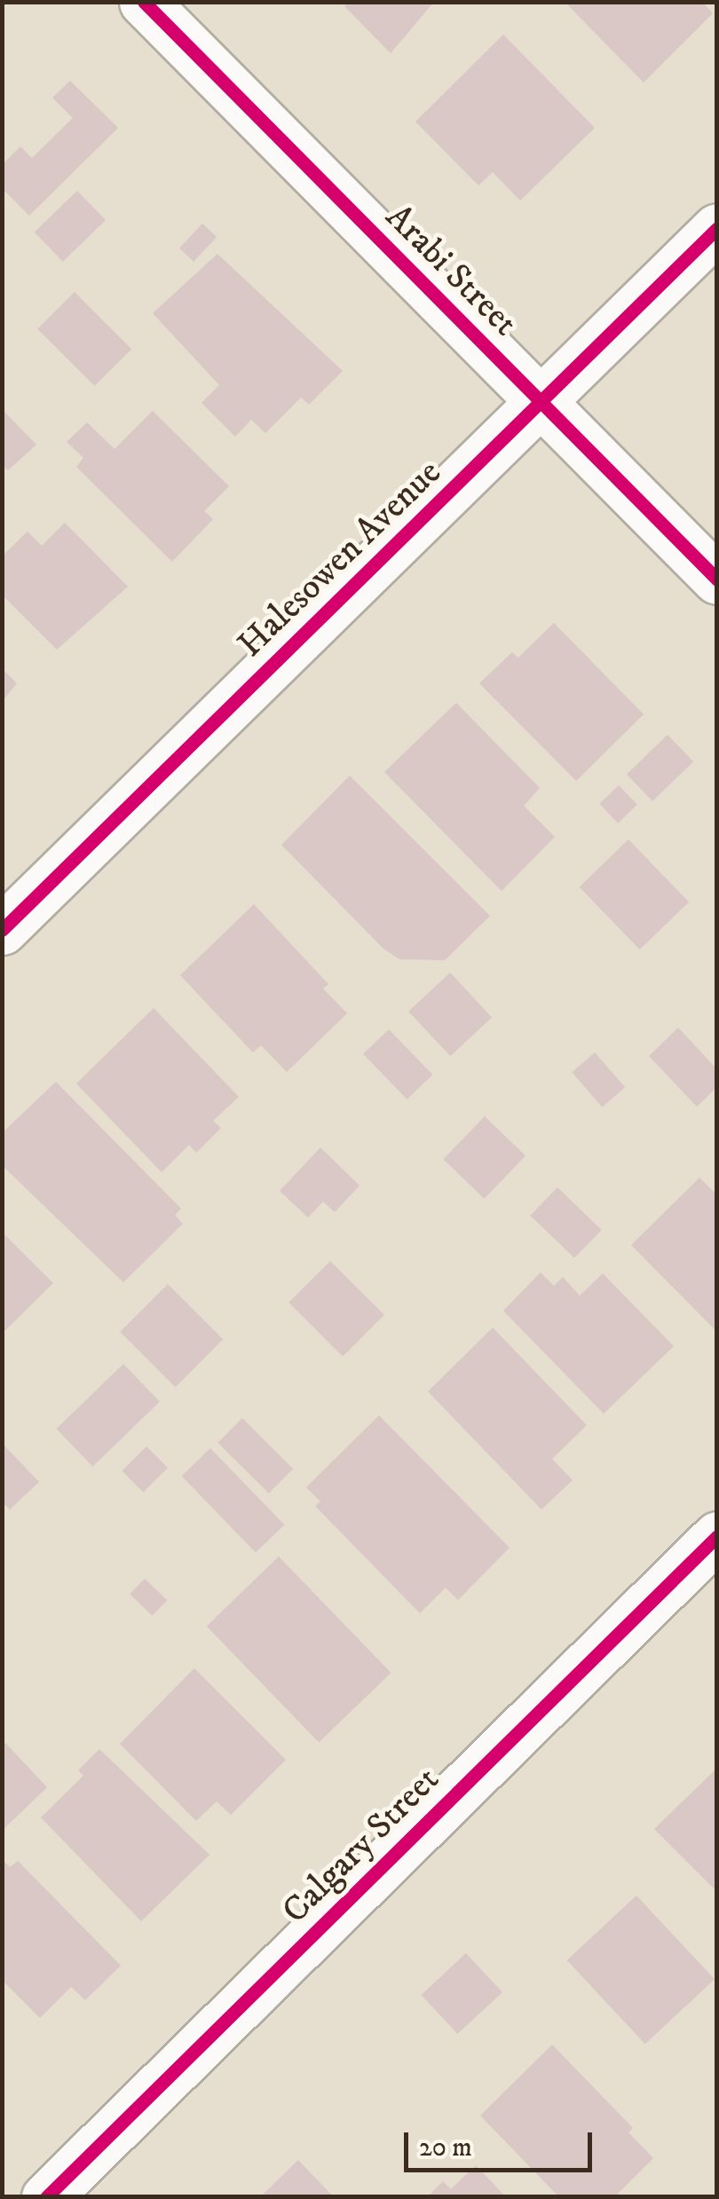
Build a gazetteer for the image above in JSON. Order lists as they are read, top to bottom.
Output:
{
  "streets": {
    "street": ["Arabi Street", "Halesowen Avenue", "Calgary Street"]
  },
  "crossings": [
    ["Arabi Street", "Halesowen Avenue"]
  ],
  "scale_bar": "20 m"
}
